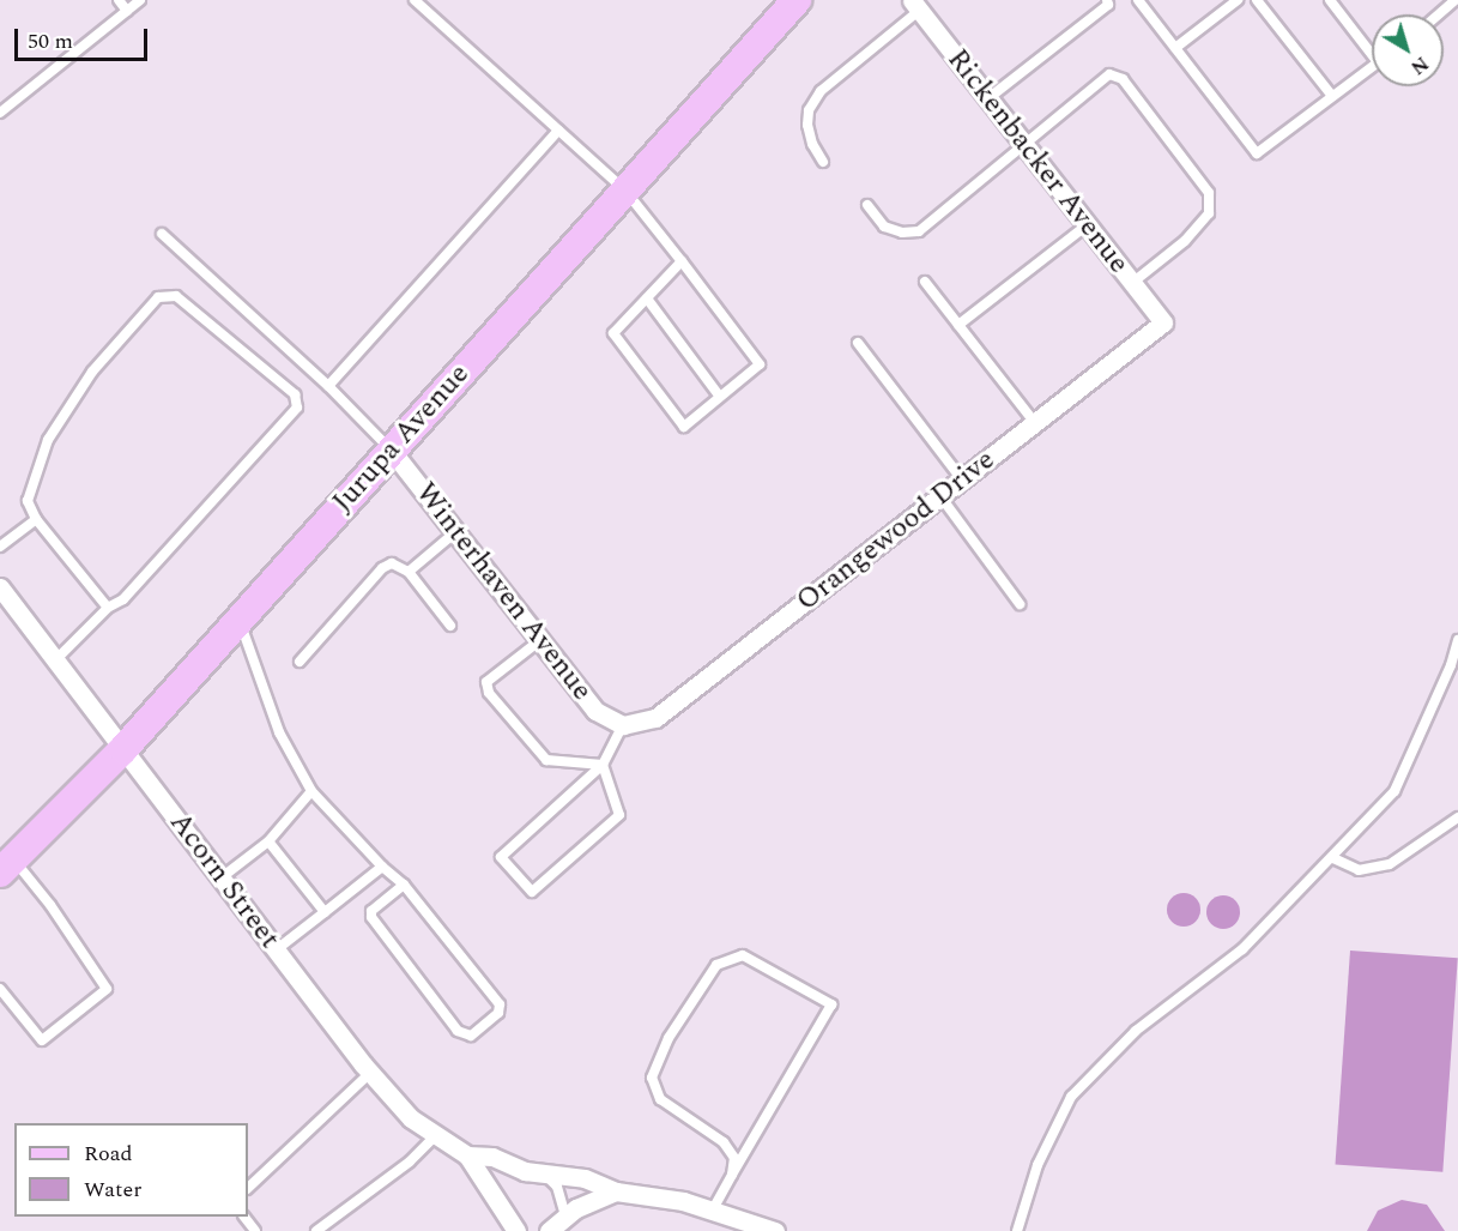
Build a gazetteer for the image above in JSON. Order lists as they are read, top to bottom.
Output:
{
  "streets": {
    "main road": ["Jurupa Avenue"],
    "street": [
      "Rickenbacker Avenue",
      "Orangewood Drive",
      "Winterhaven Avenue",
      "Acorn Street"
    ]
  },
  "crossings": [
    ["Rickenbacker Avenue", "Orangewood Drive"],
    ["Jurupa Avenue", "Winterhaven Avenue"],
    ["Jurupa Avenue", "Acorn Street"],
    ["Orangewood Drive", "Winterhaven Avenue"]
  ],
  "legend": ["Road", "Water"],
  "scale_bar": "50 m",
  "north": "bottom right"
}
